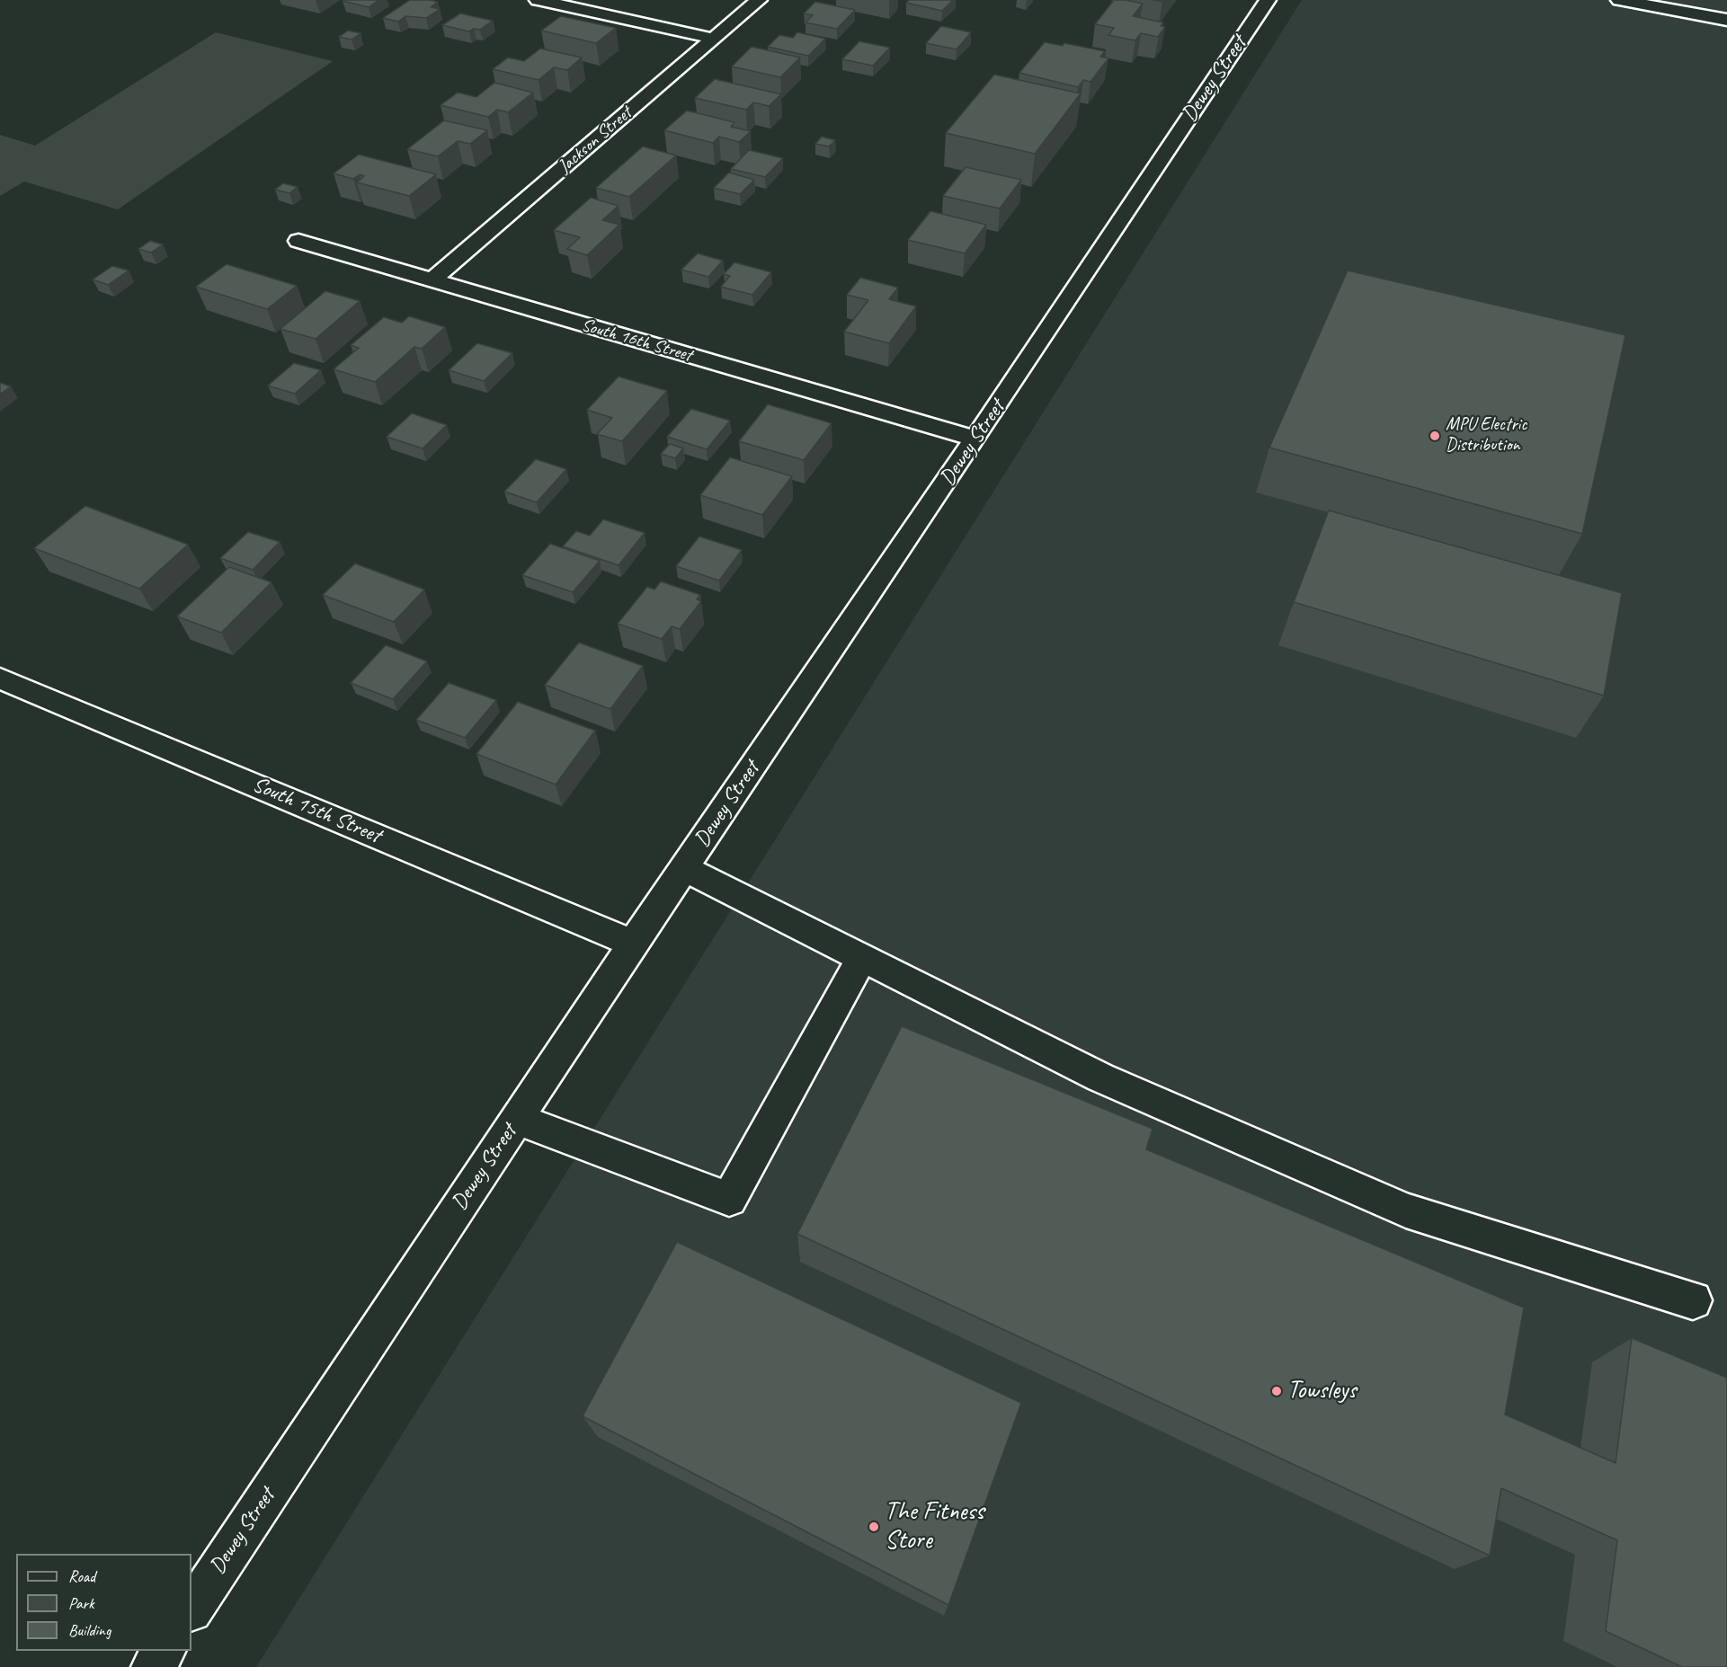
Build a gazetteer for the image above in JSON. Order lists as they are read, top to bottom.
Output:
{
  "streets": {
    "street": [
      "Dewey Street",
      "Jackson Street",
      "South 16th Street",
      "South 15th Street"
    ]
  },
  "crossings": [
    ["Dewey Street", "South 16th Street"],
    ["Dewey Street", "South 15th Street"],
    ["Jackson Street", "South 16th Street"]
  ],
  "places": ["MPU Electric Distribution", "Towsleys", "The Fitness Store"],
  "legend": ["Road", "Park", "Building"]
}
